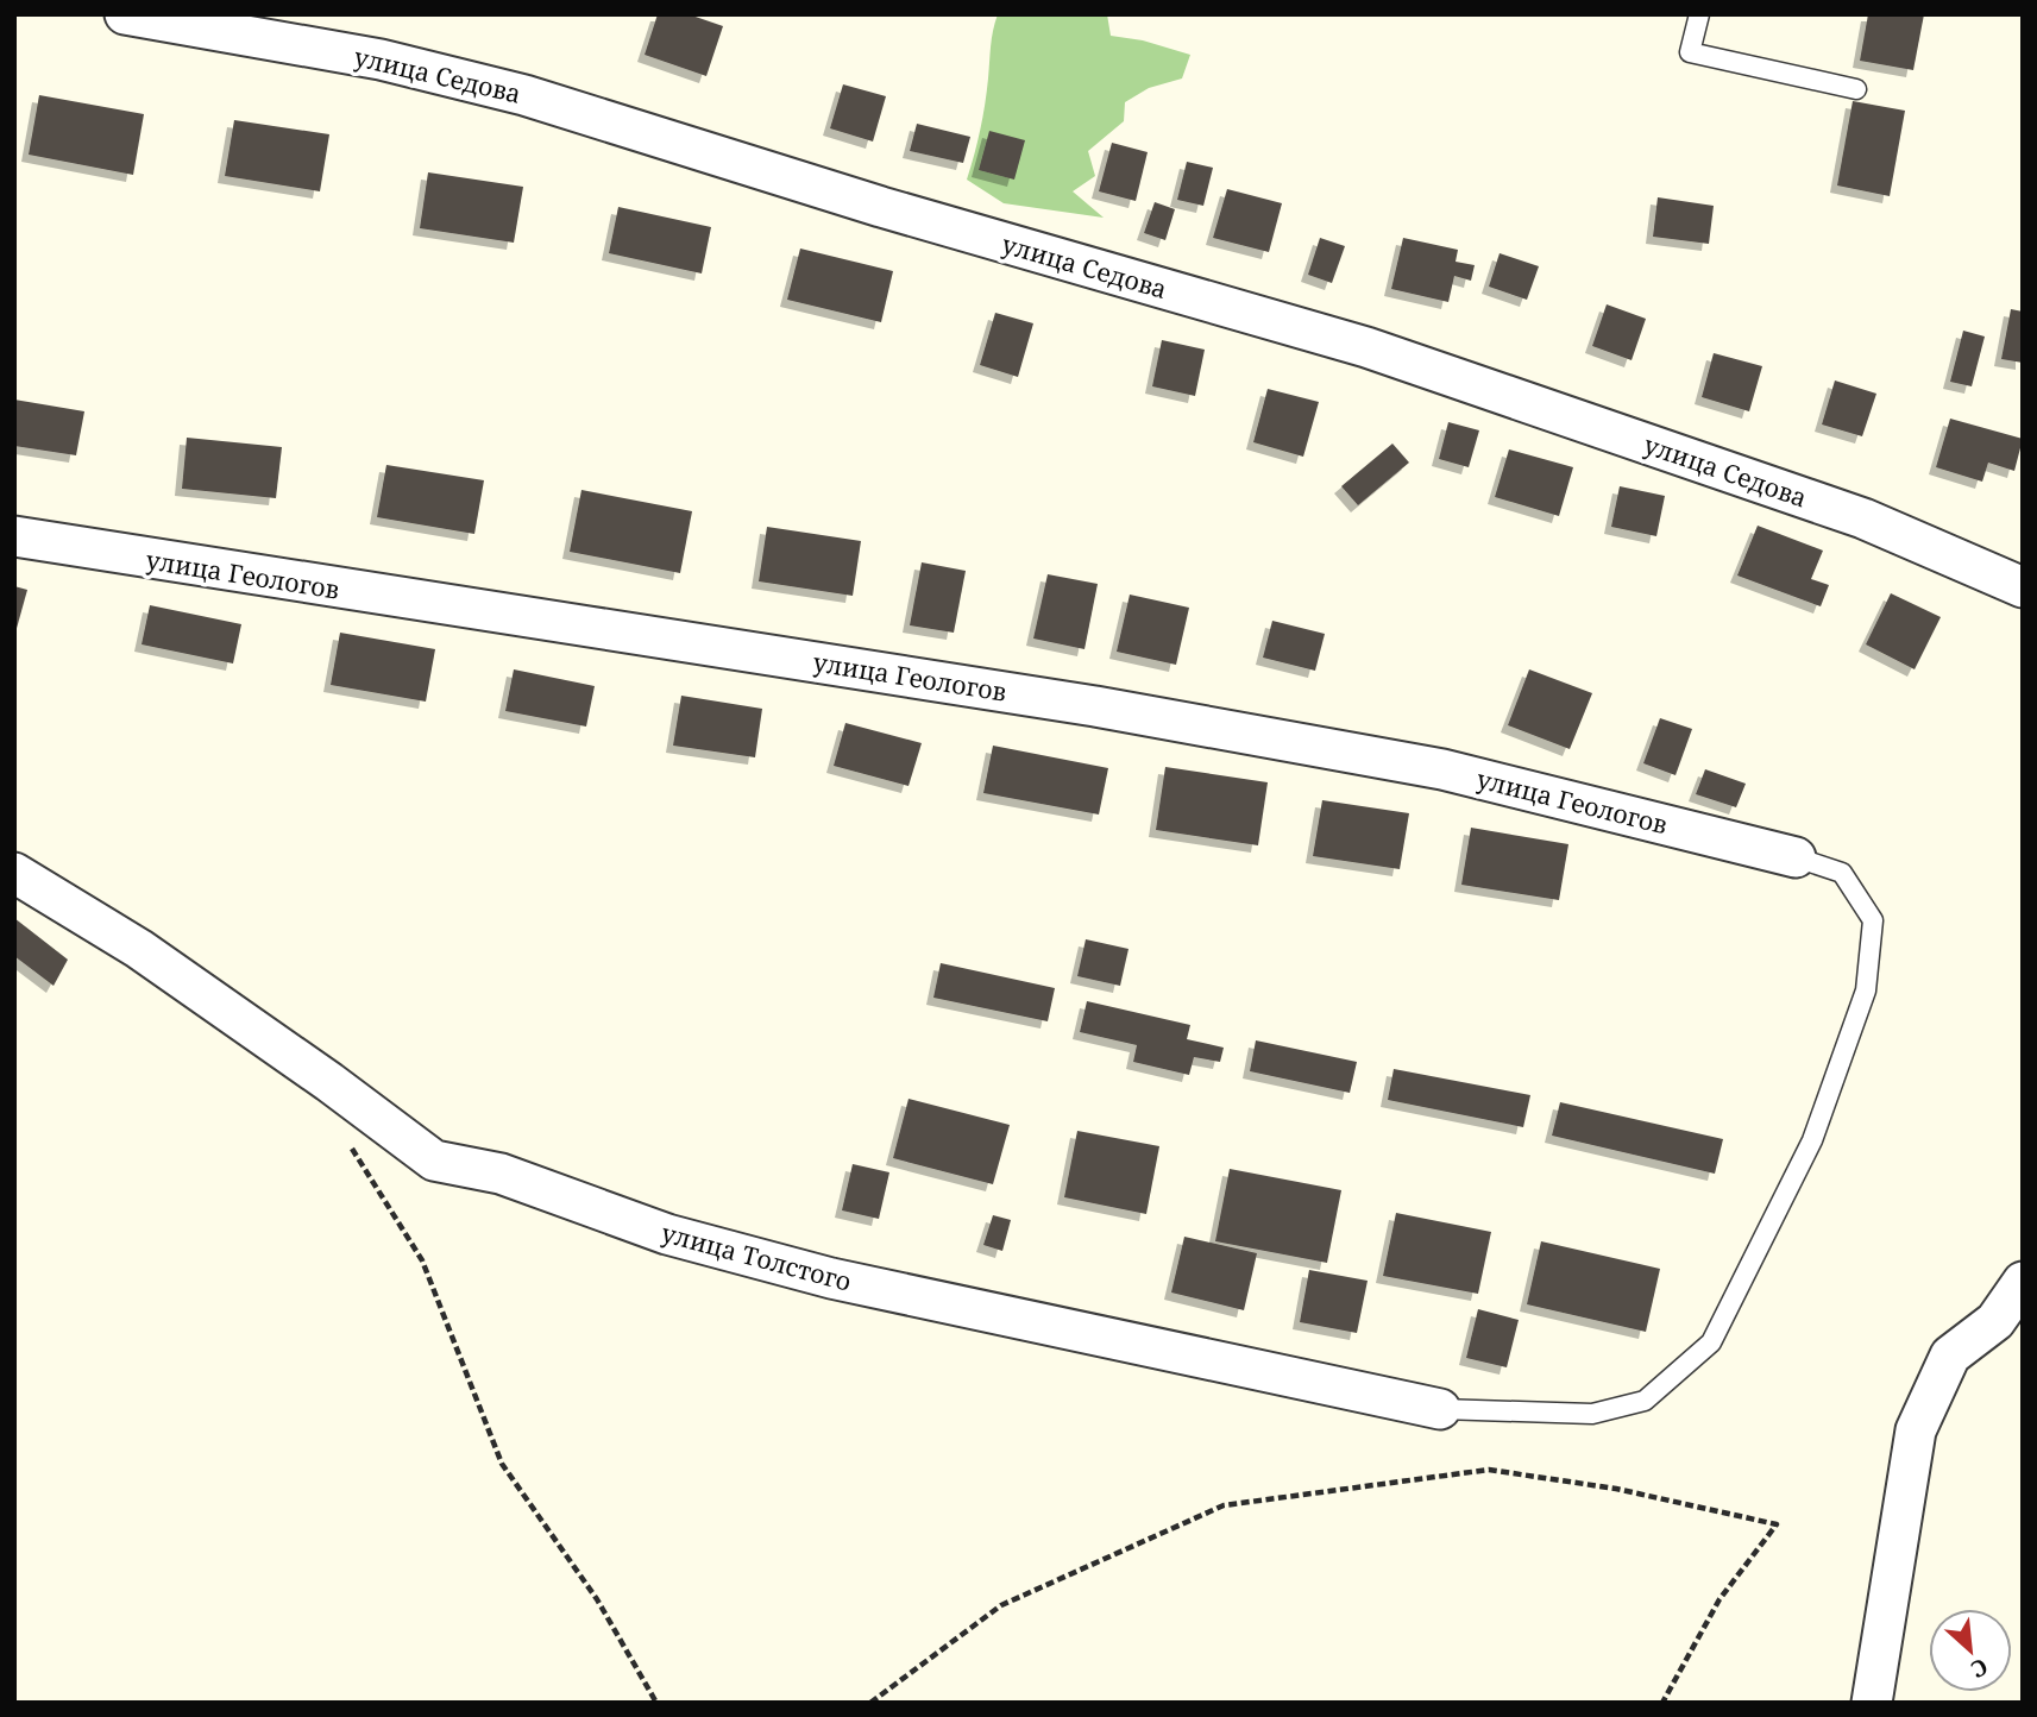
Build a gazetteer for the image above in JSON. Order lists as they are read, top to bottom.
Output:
{
  "streets": {
    "street": ["улица Седова", "улица Геологов", "улица Толстого"]
  },
  "north": "bottom right"
}
